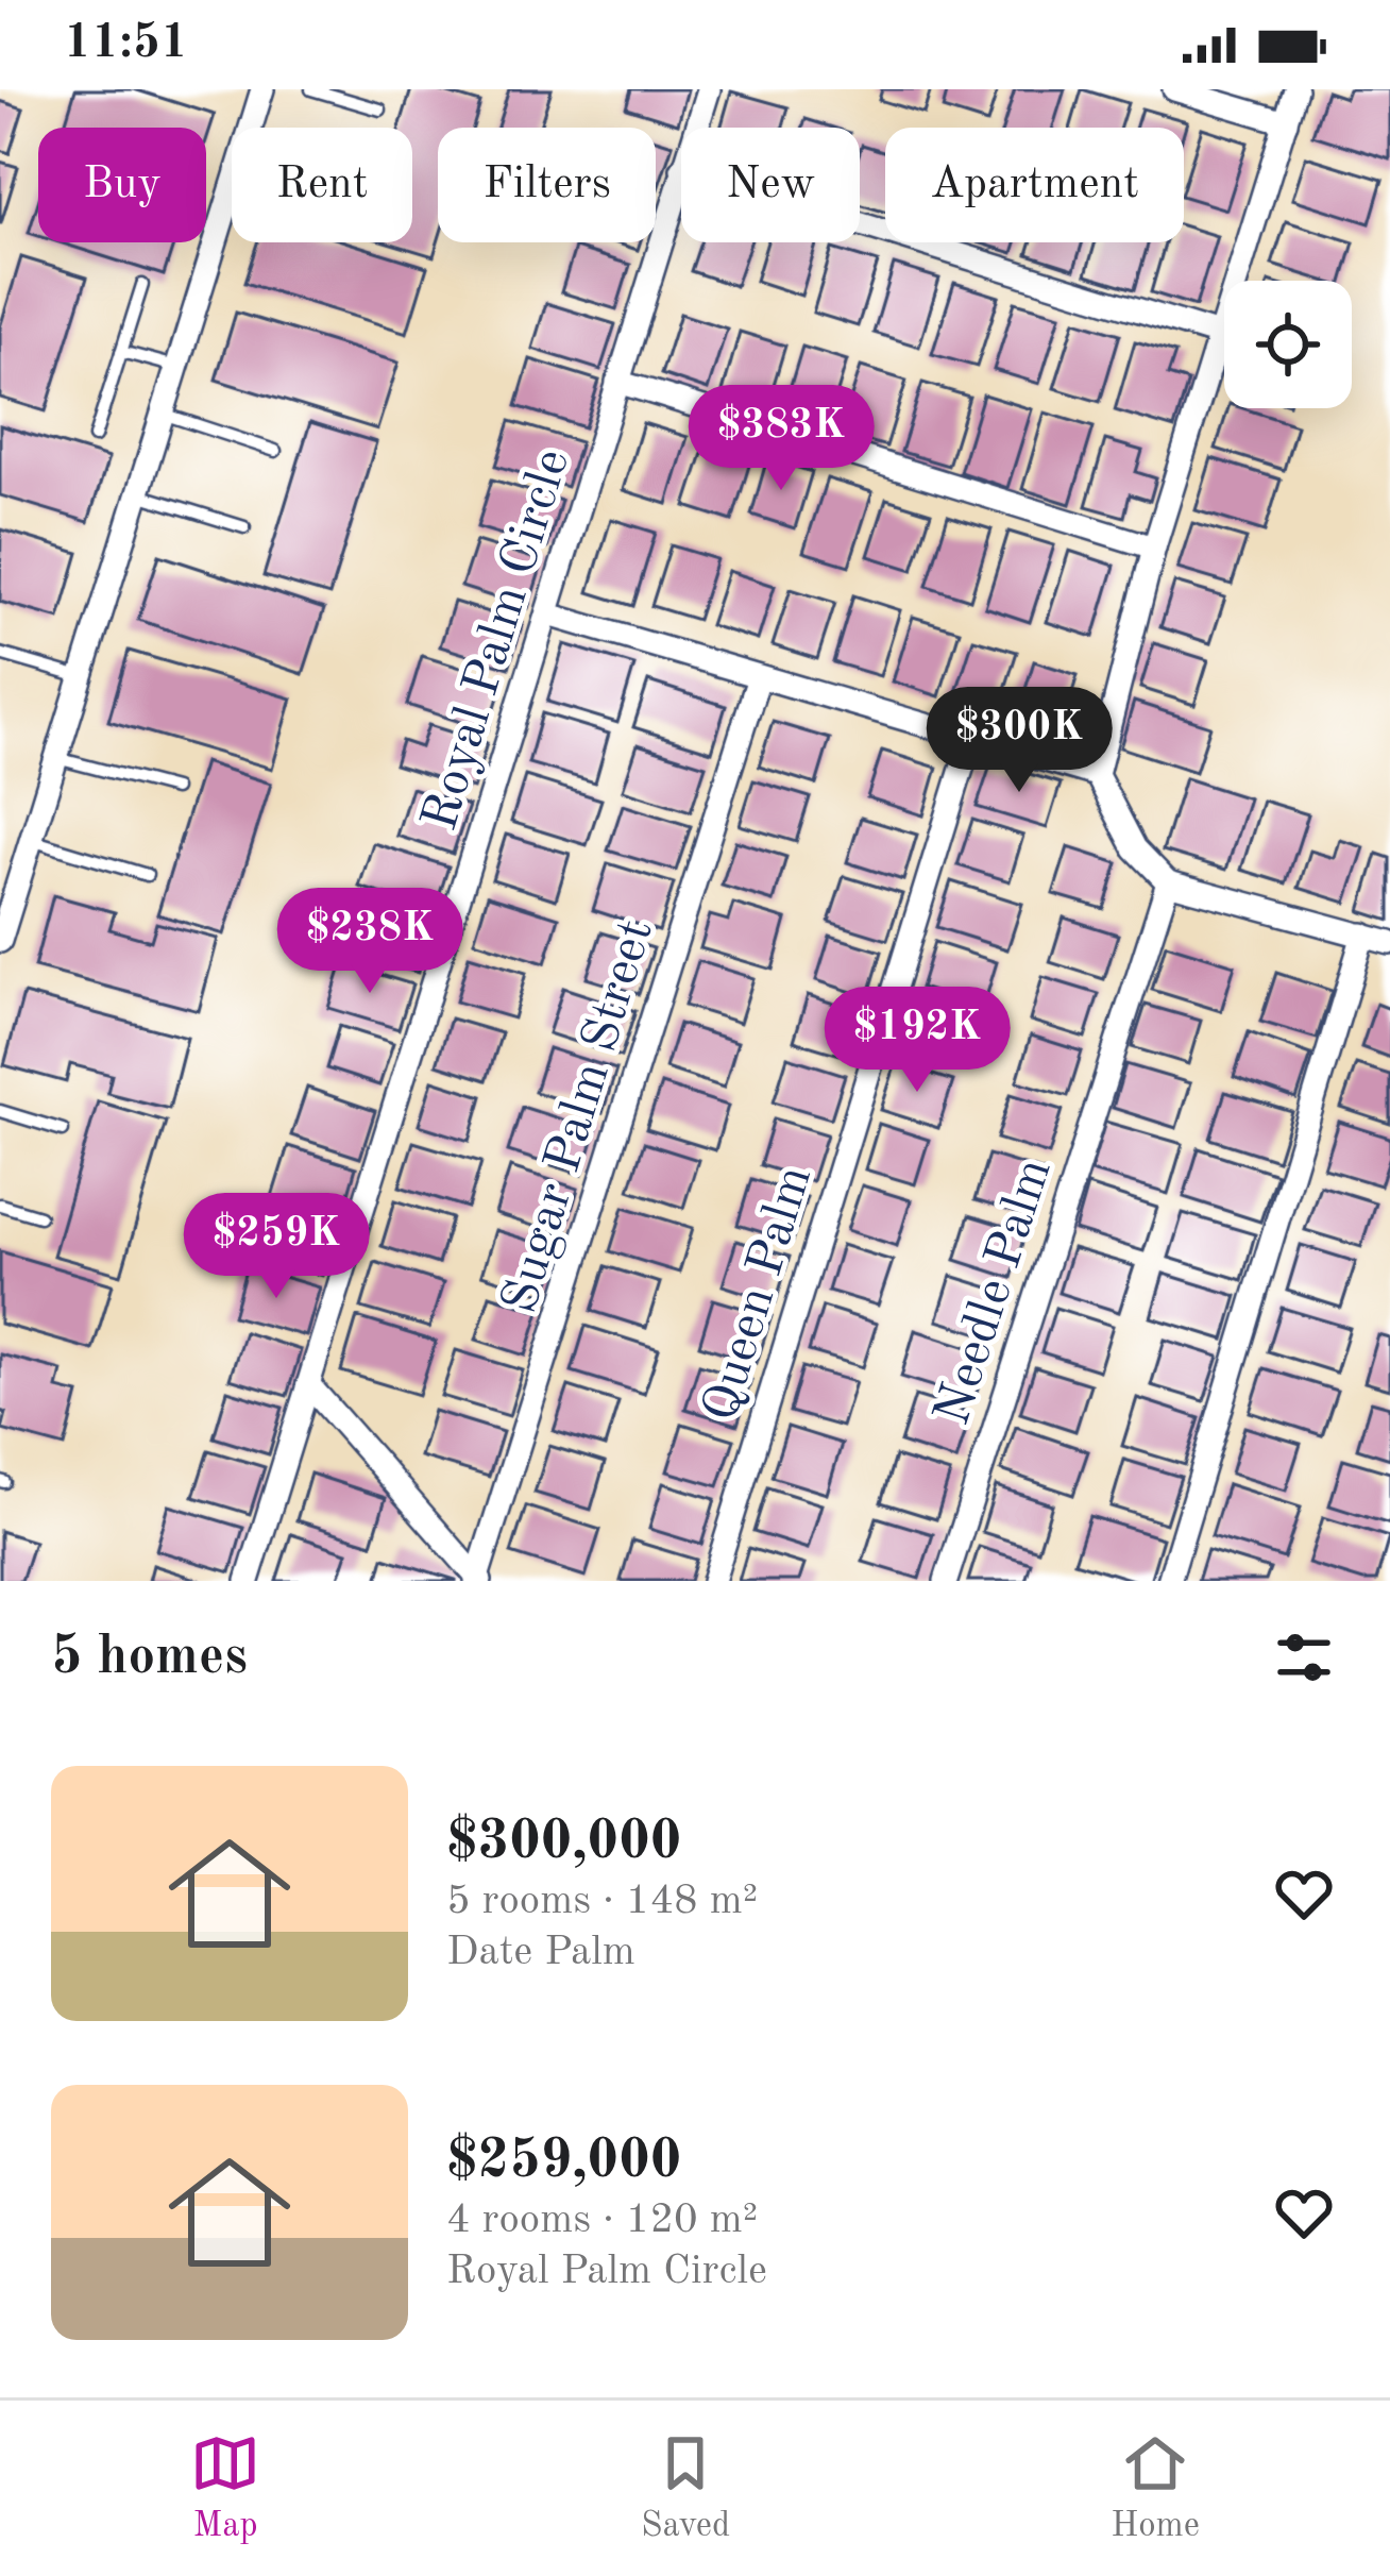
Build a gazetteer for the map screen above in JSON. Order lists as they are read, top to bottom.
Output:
{
  "streets": {
    "street": [
      "Royal Palm Circle",
      "Sugar Palm Street",
      "Needle Palm",
      "Queen Palm"
    ]
  },
  "page": {
    "status": "11:51",
    "chip": [
      "Buy",
      "Rent",
      "Filters",
      "New",
      "Apartment"
    ],
    "price": [
      "$383K",
      "$300K",
      "$238K",
      "$192K",
      "$259K"
    ],
    "heading": "5 homes",
    "list": [
      {
        "name": "$300,000",
        "note": "5 rooms · 148 m² · Date Palm"
      },
      {
        "name": "$259,000",
        "note": "4 rooms · 120 m² · Royal Palm Circle"
      }
    ],
    "tabs": ["Map", "Saved", "Home"]
  }
}
